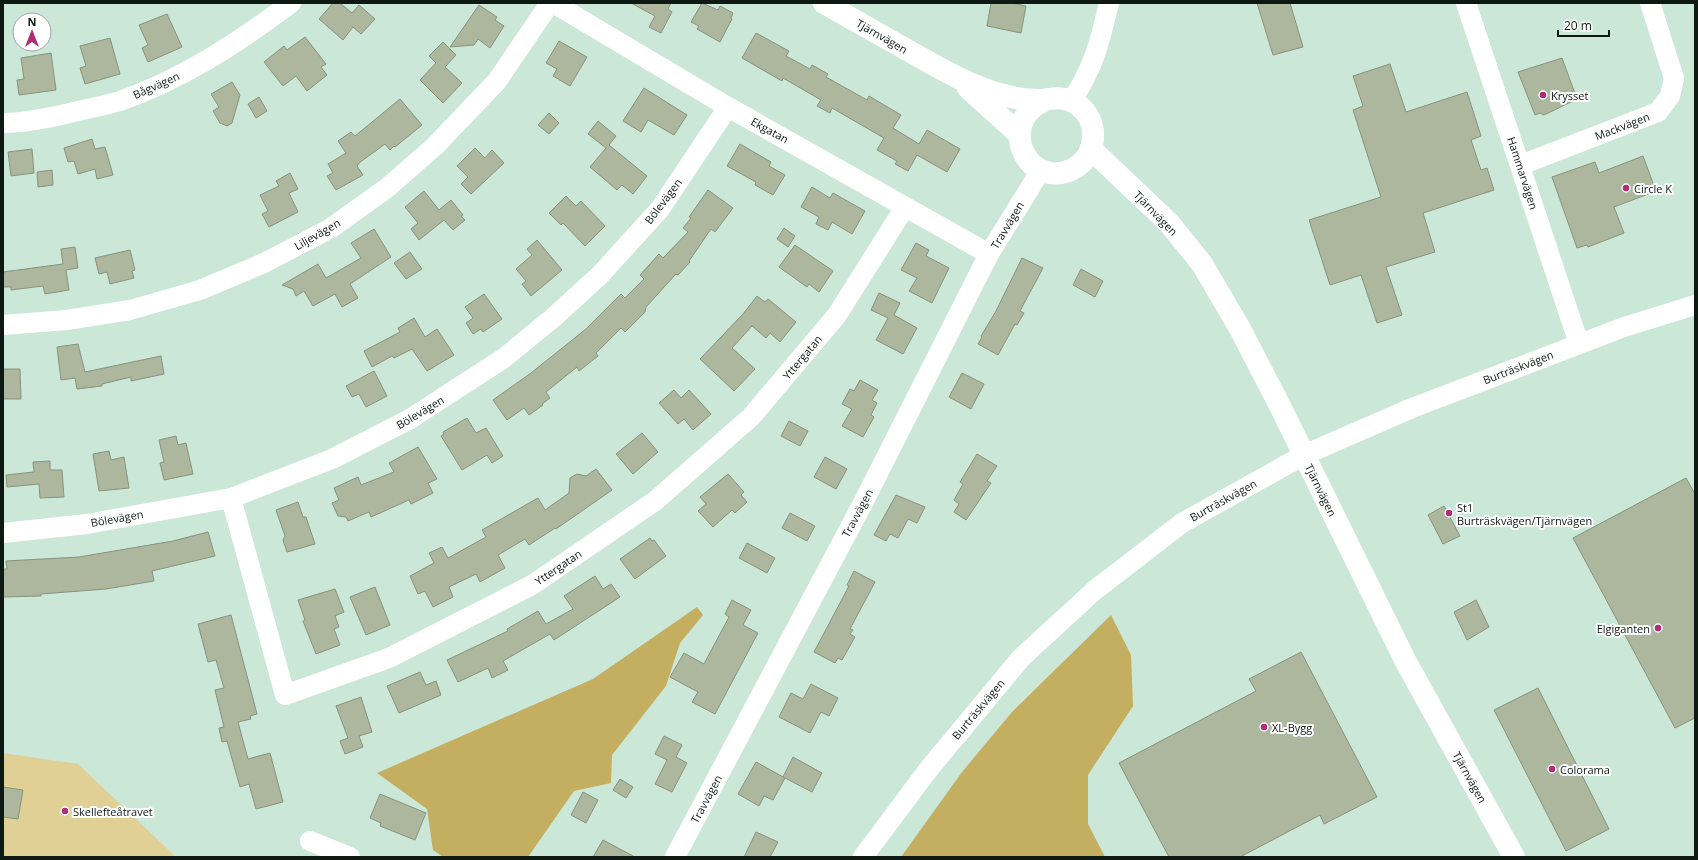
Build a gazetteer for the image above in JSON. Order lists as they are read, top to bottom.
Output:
{
  "streets": {
    "street": [
      "Tjärnvägen",
      "Bågvägen",
      "Mackvägen",
      "Ekgatan",
      "Hammarvägen",
      "Bölevägen",
      "Travvägen",
      "Liljevägen",
      "Yttergatan",
      "Burträskvägen"
    ]
  },
  "crossings": [
    ["Tjärnvägen", "Travvägen"],
    ["Tjärnvägen", "Burträskvägen"],
    ["Mackvägen", "Hammarvägen"],
    ["Ekgatan", "Bölevägen"],
    ["Ekgatan", "Travvägen"],
    ["Ekgatan", "Yttergatan"],
    ["Hammarvägen", "Burträskvägen"],
    ["Bölevägen", "Yttergatan"]
  ],
  "places": [
    "Krysset",
    "Circle K",
    "St1 Burträskvägen/Tjärnvägen",
    "Elgiganten",
    "XL-Bygg",
    "Colorama",
    "Skellefteåtravet"
  ],
  "scale_bar": "20 m",
  "north": "top"
}
